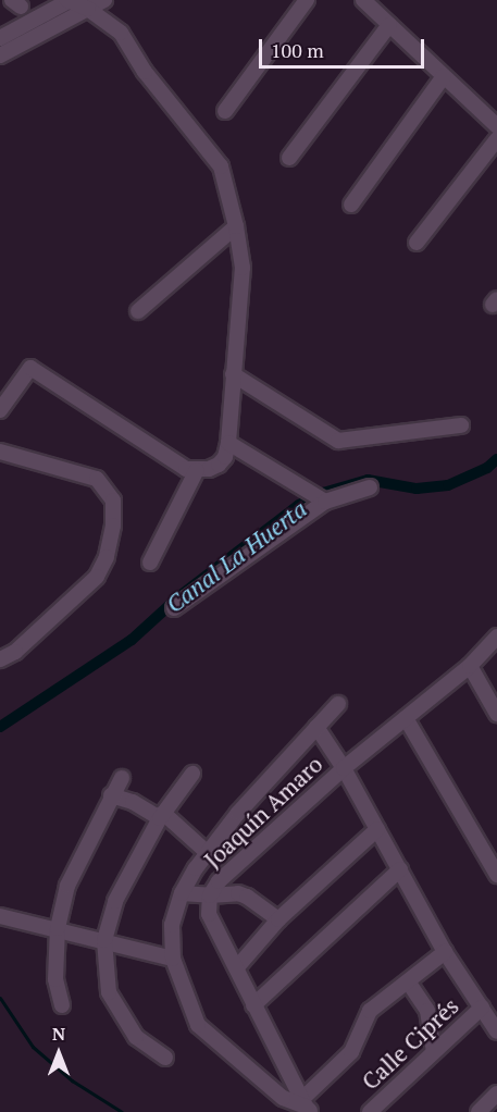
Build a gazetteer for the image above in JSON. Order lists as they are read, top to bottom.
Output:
{
  "streets": {
    "street": ["Joaquín Amaro", "Calle Ciprés"]
  },
  "water": ["Canal La Huerta"],
  "scale_bar": "100 m",
  "north": "top"
}
